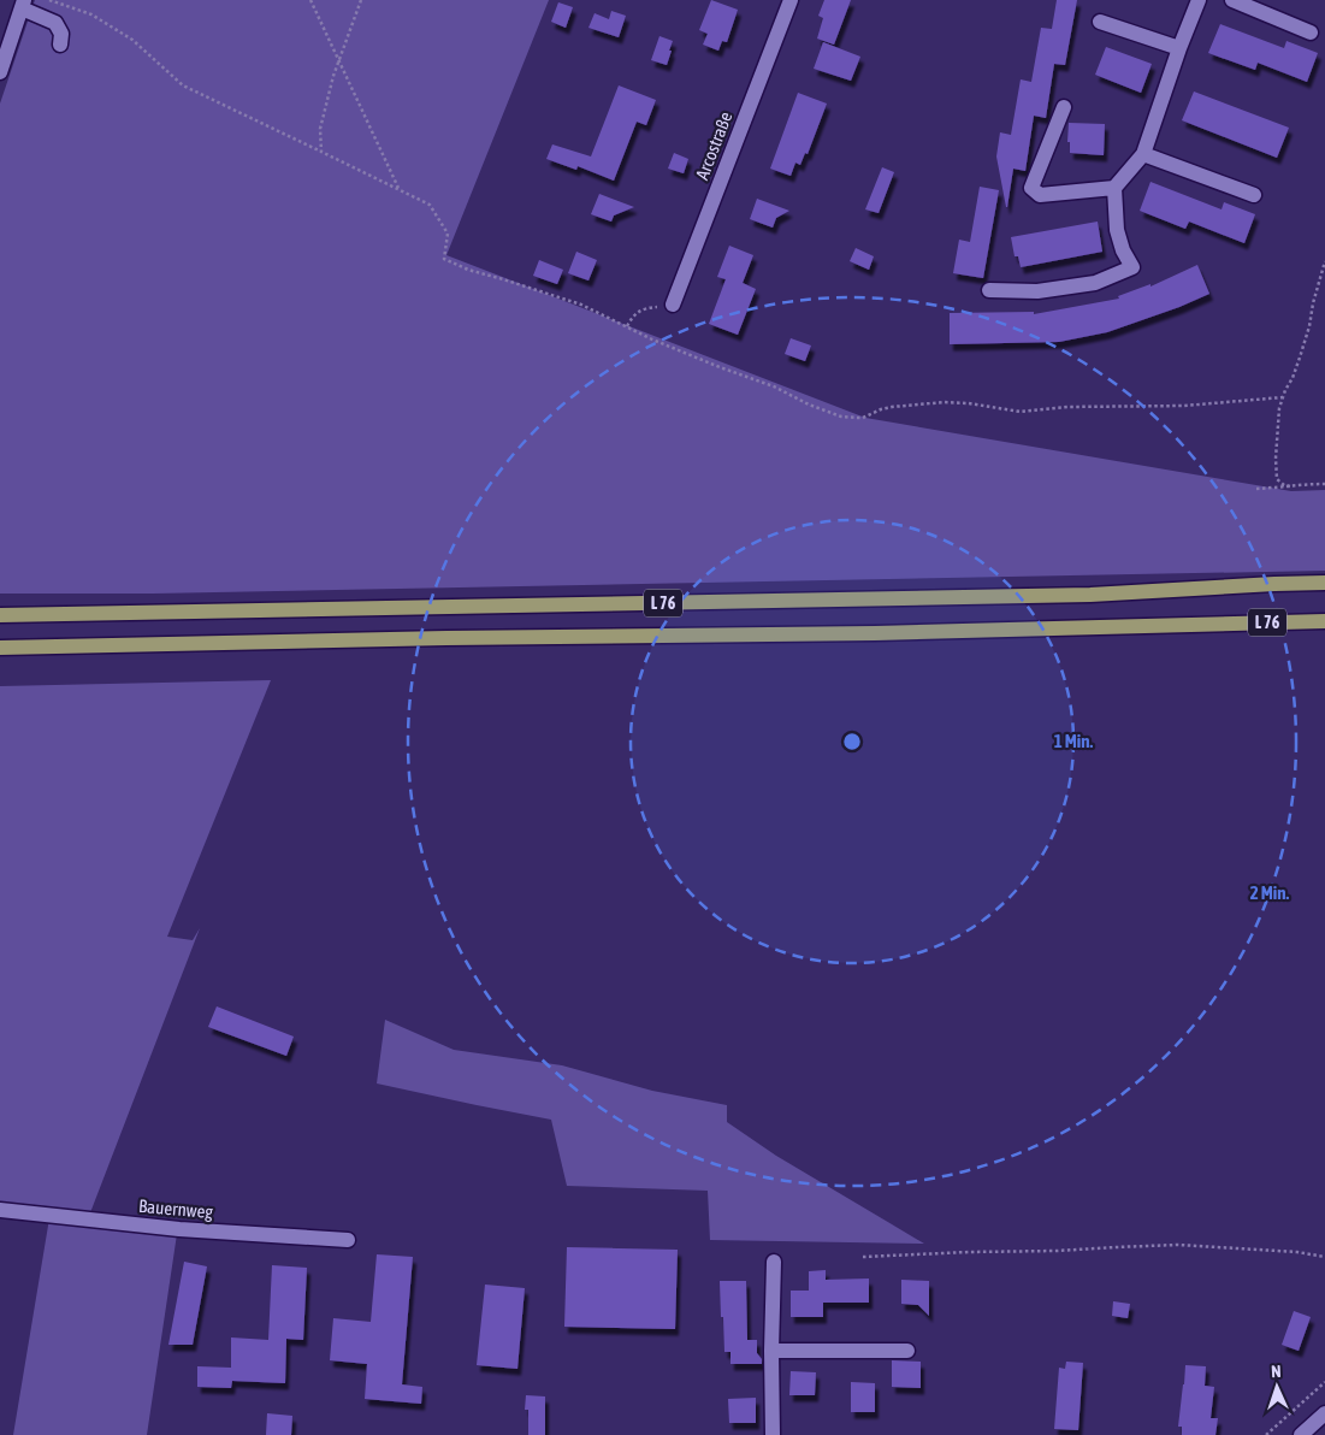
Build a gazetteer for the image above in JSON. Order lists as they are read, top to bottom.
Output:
{
  "streets": {
    "main road": ["L 76"],
    "street": ["Arcostraße", "Bauernweg"]
  },
  "north": "top",
  "rings": ["1 Min.", "2 Min."]
}
